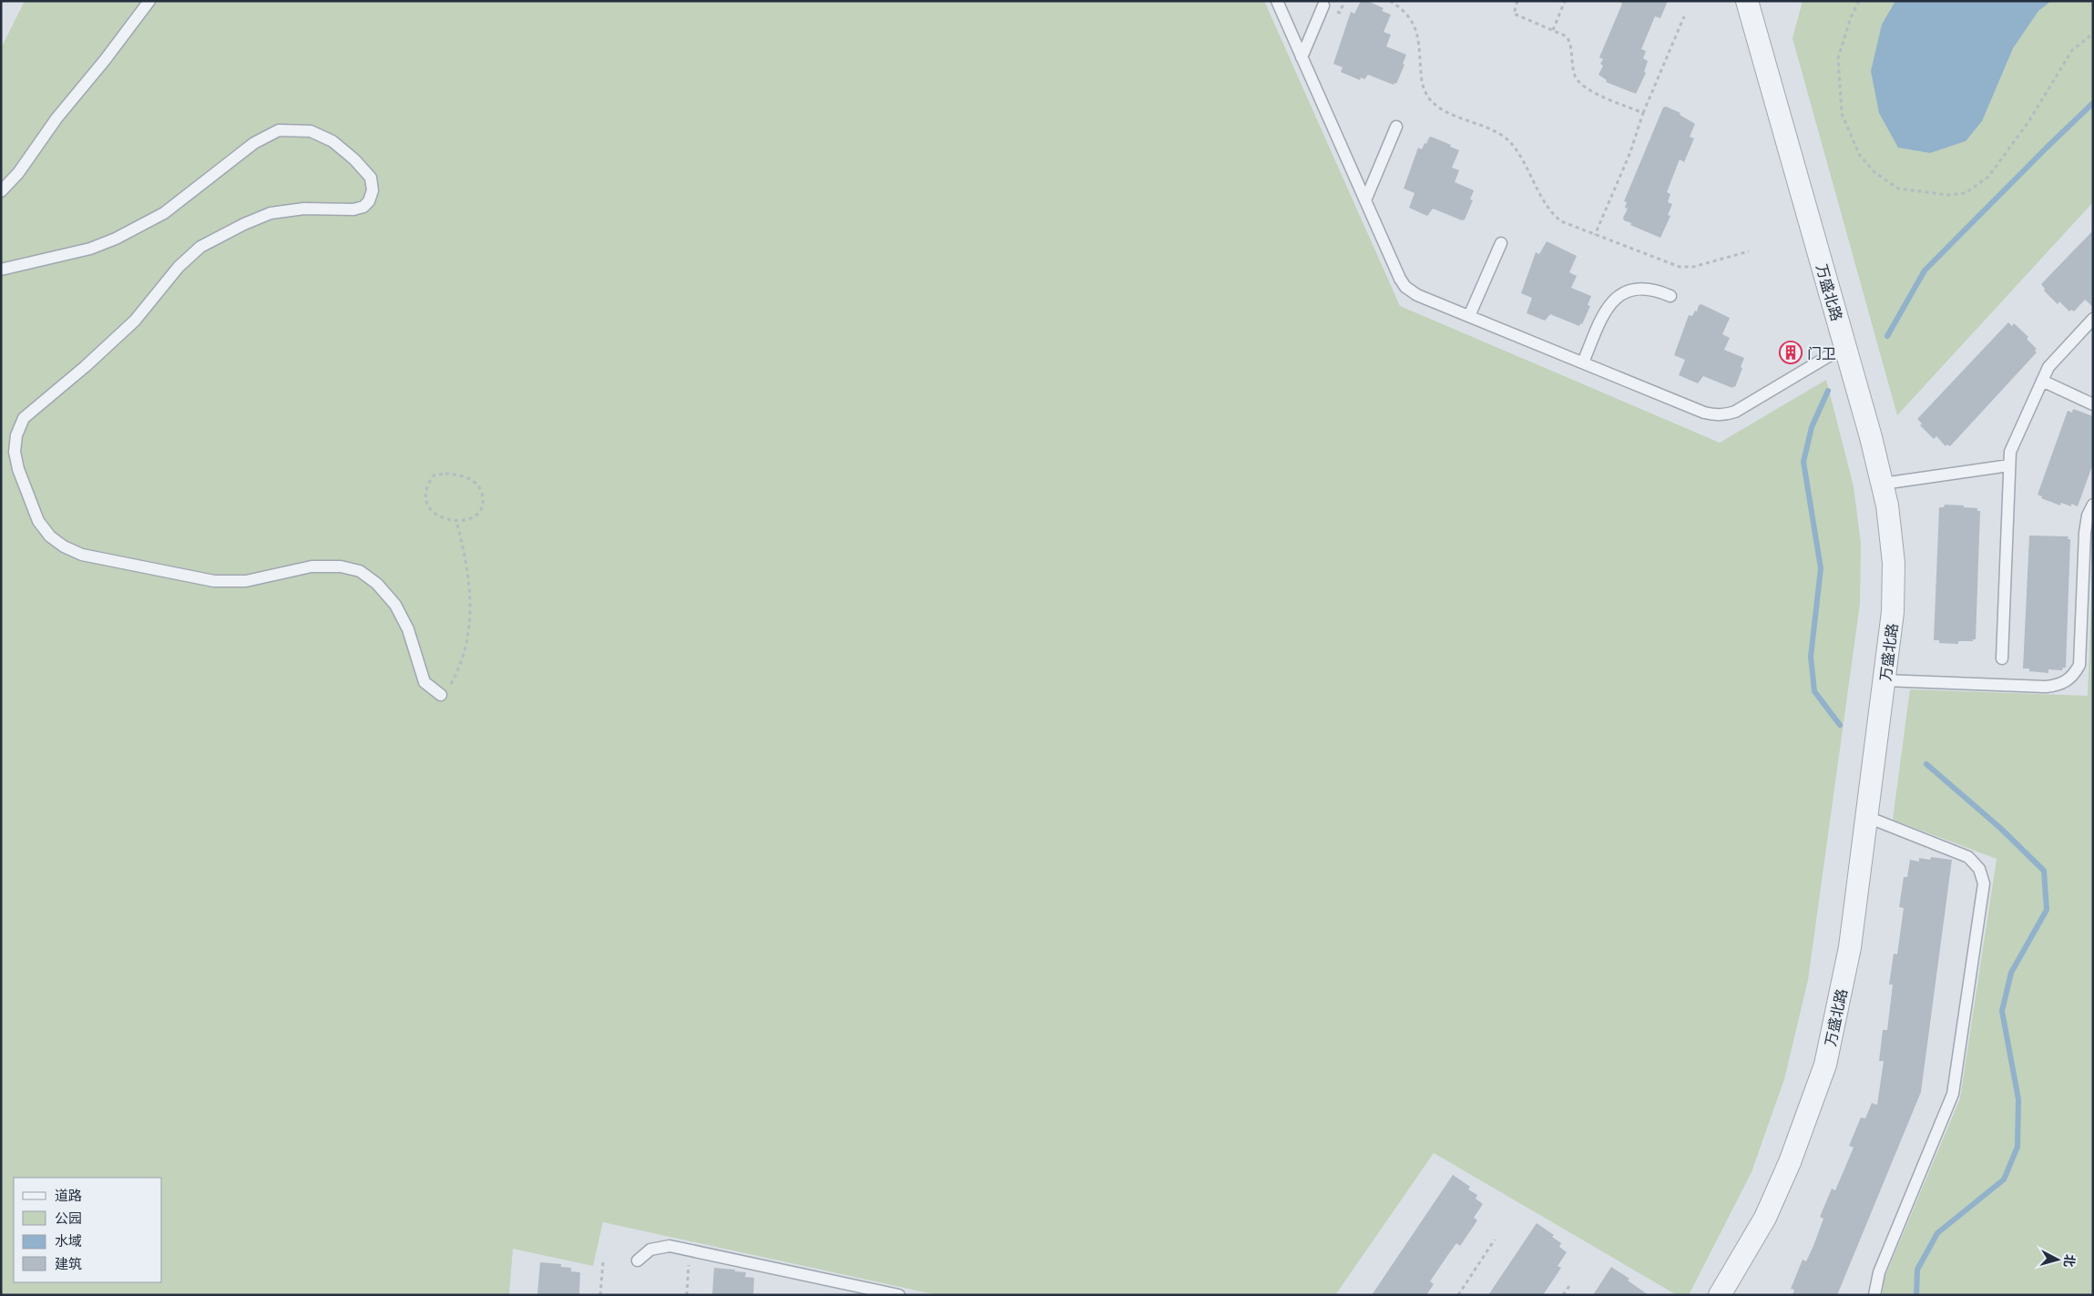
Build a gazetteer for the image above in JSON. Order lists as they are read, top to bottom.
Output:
{
  "streets": {
    "street": ["万盛北路"]
  },
  "places": {
    "building": ["门卫"]
  },
  "legend": [
    "道路",
    "公园",
    "水域",
    "建筑"
  ],
  "north": "right"
}
